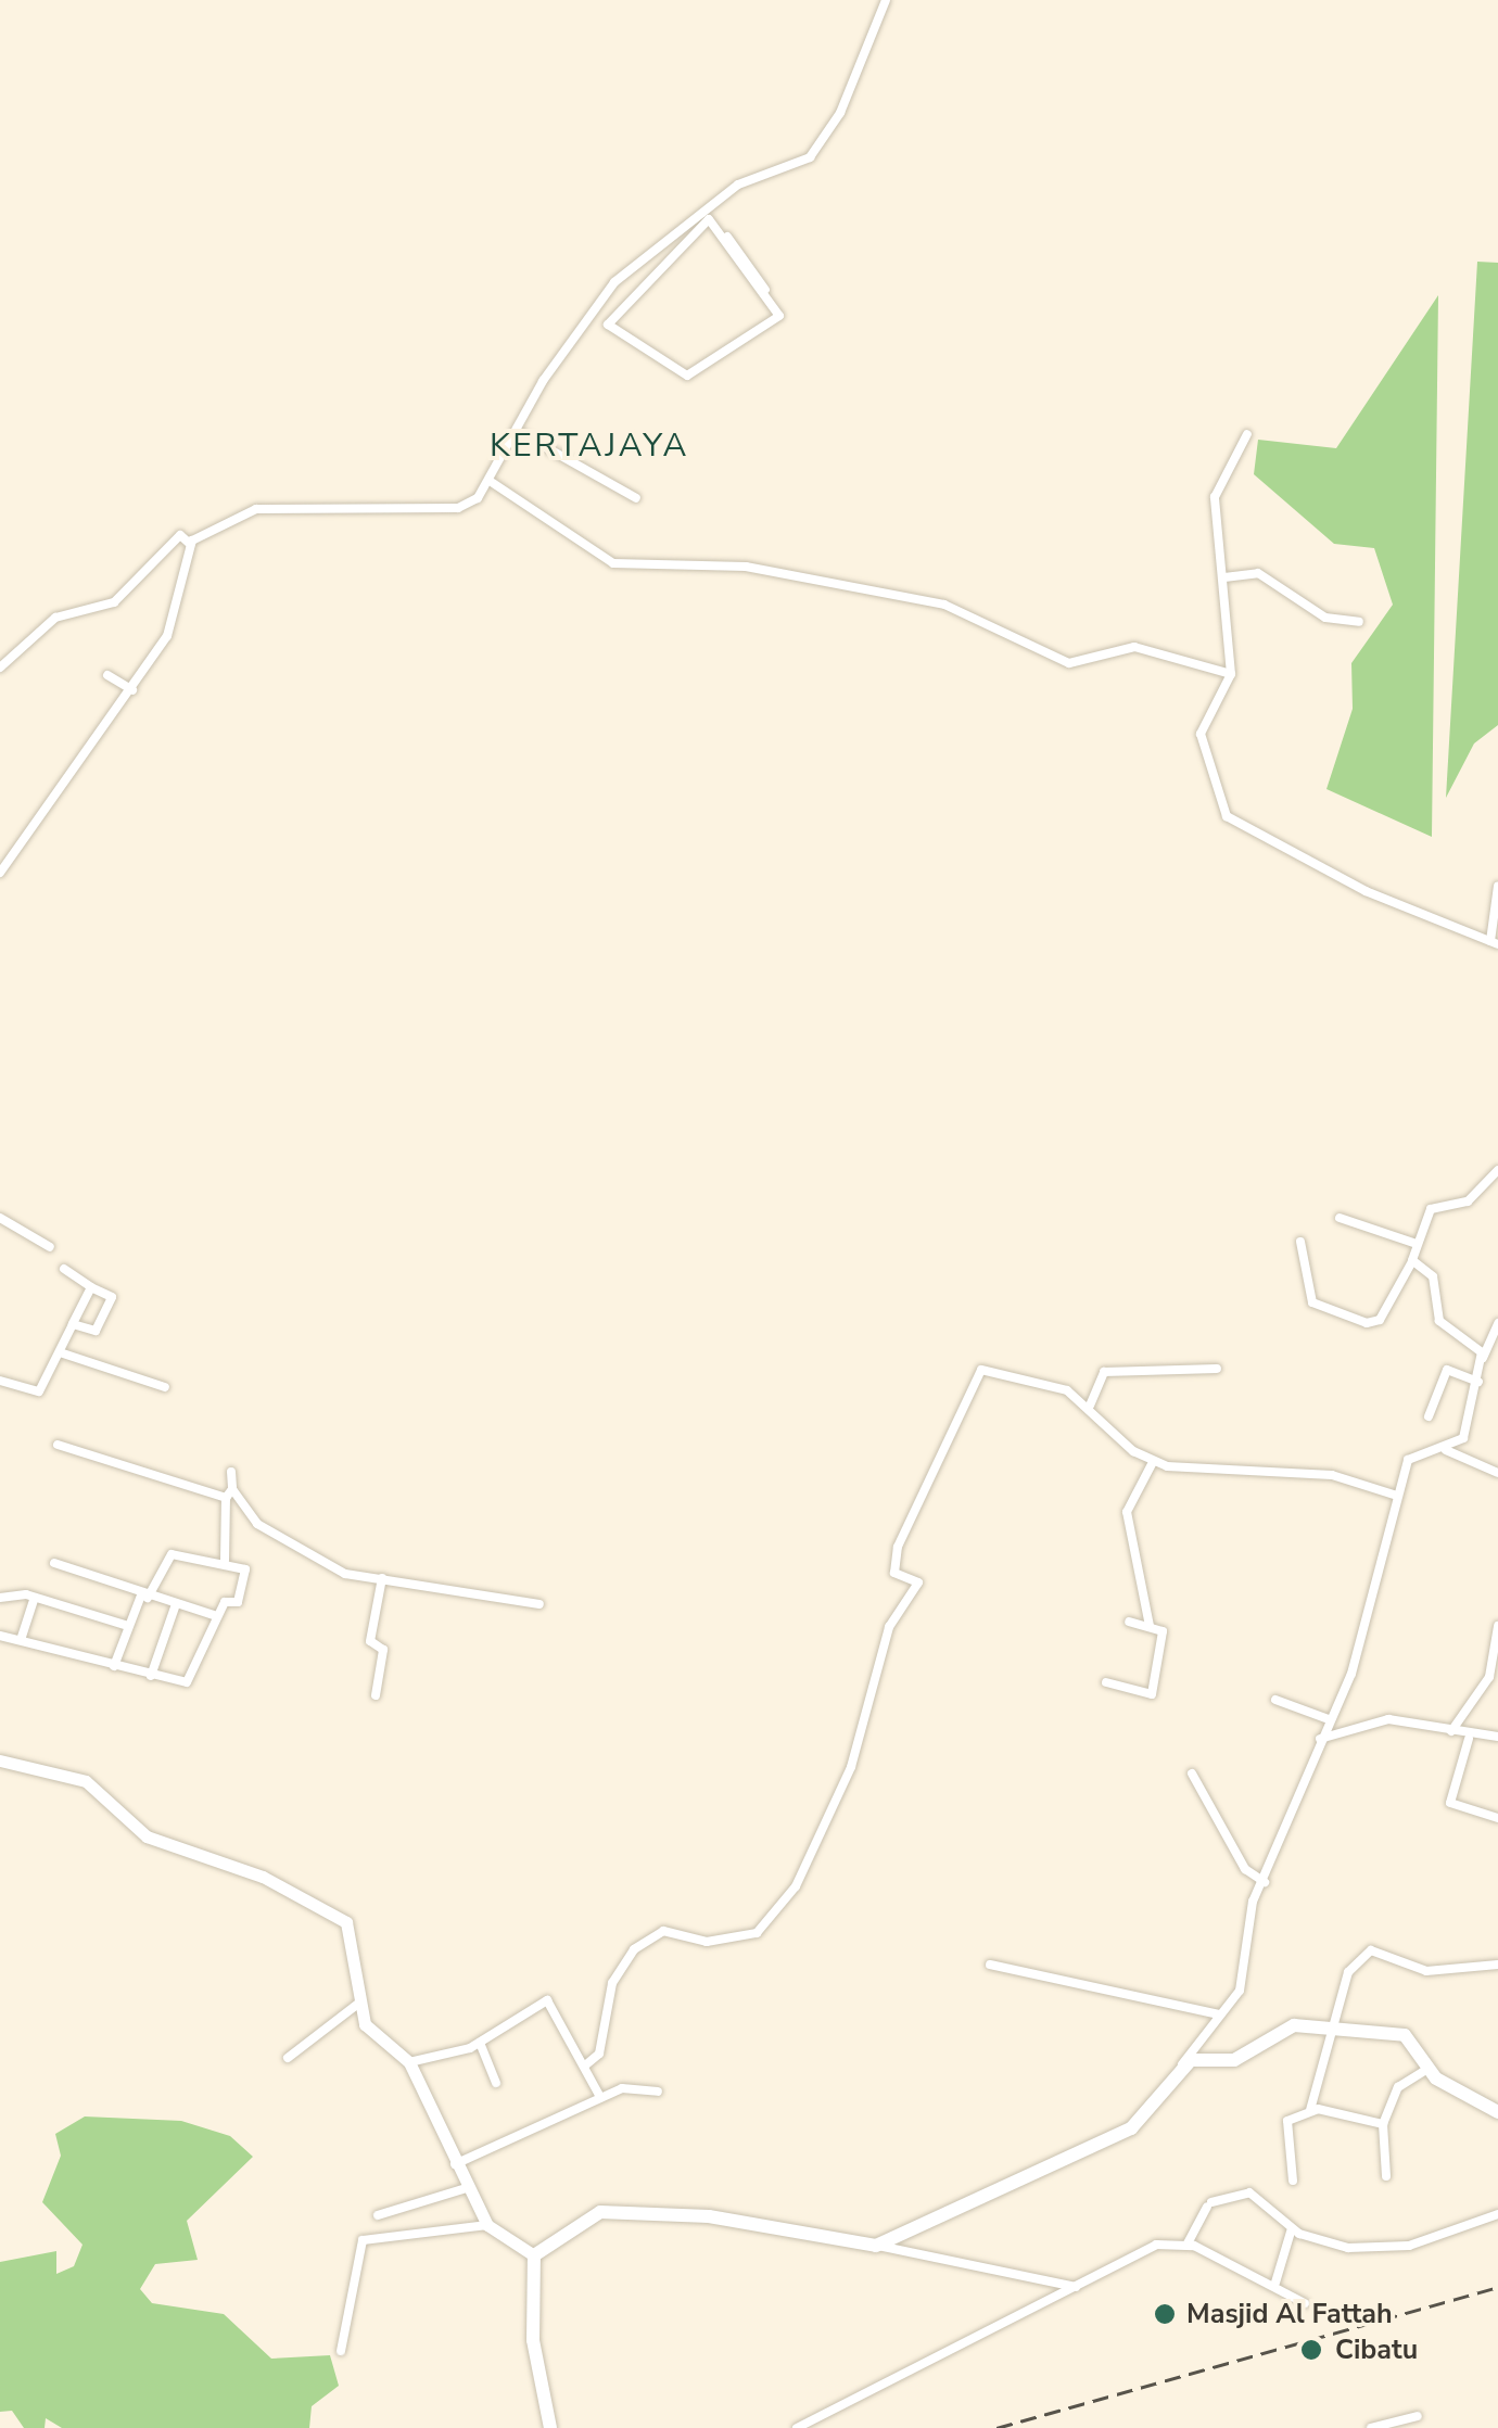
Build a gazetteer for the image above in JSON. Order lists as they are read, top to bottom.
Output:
{
  "districts": ["KERTAJAYA"],
  "places": ["Masjid Al Fattah", "Cibatu"]
}
